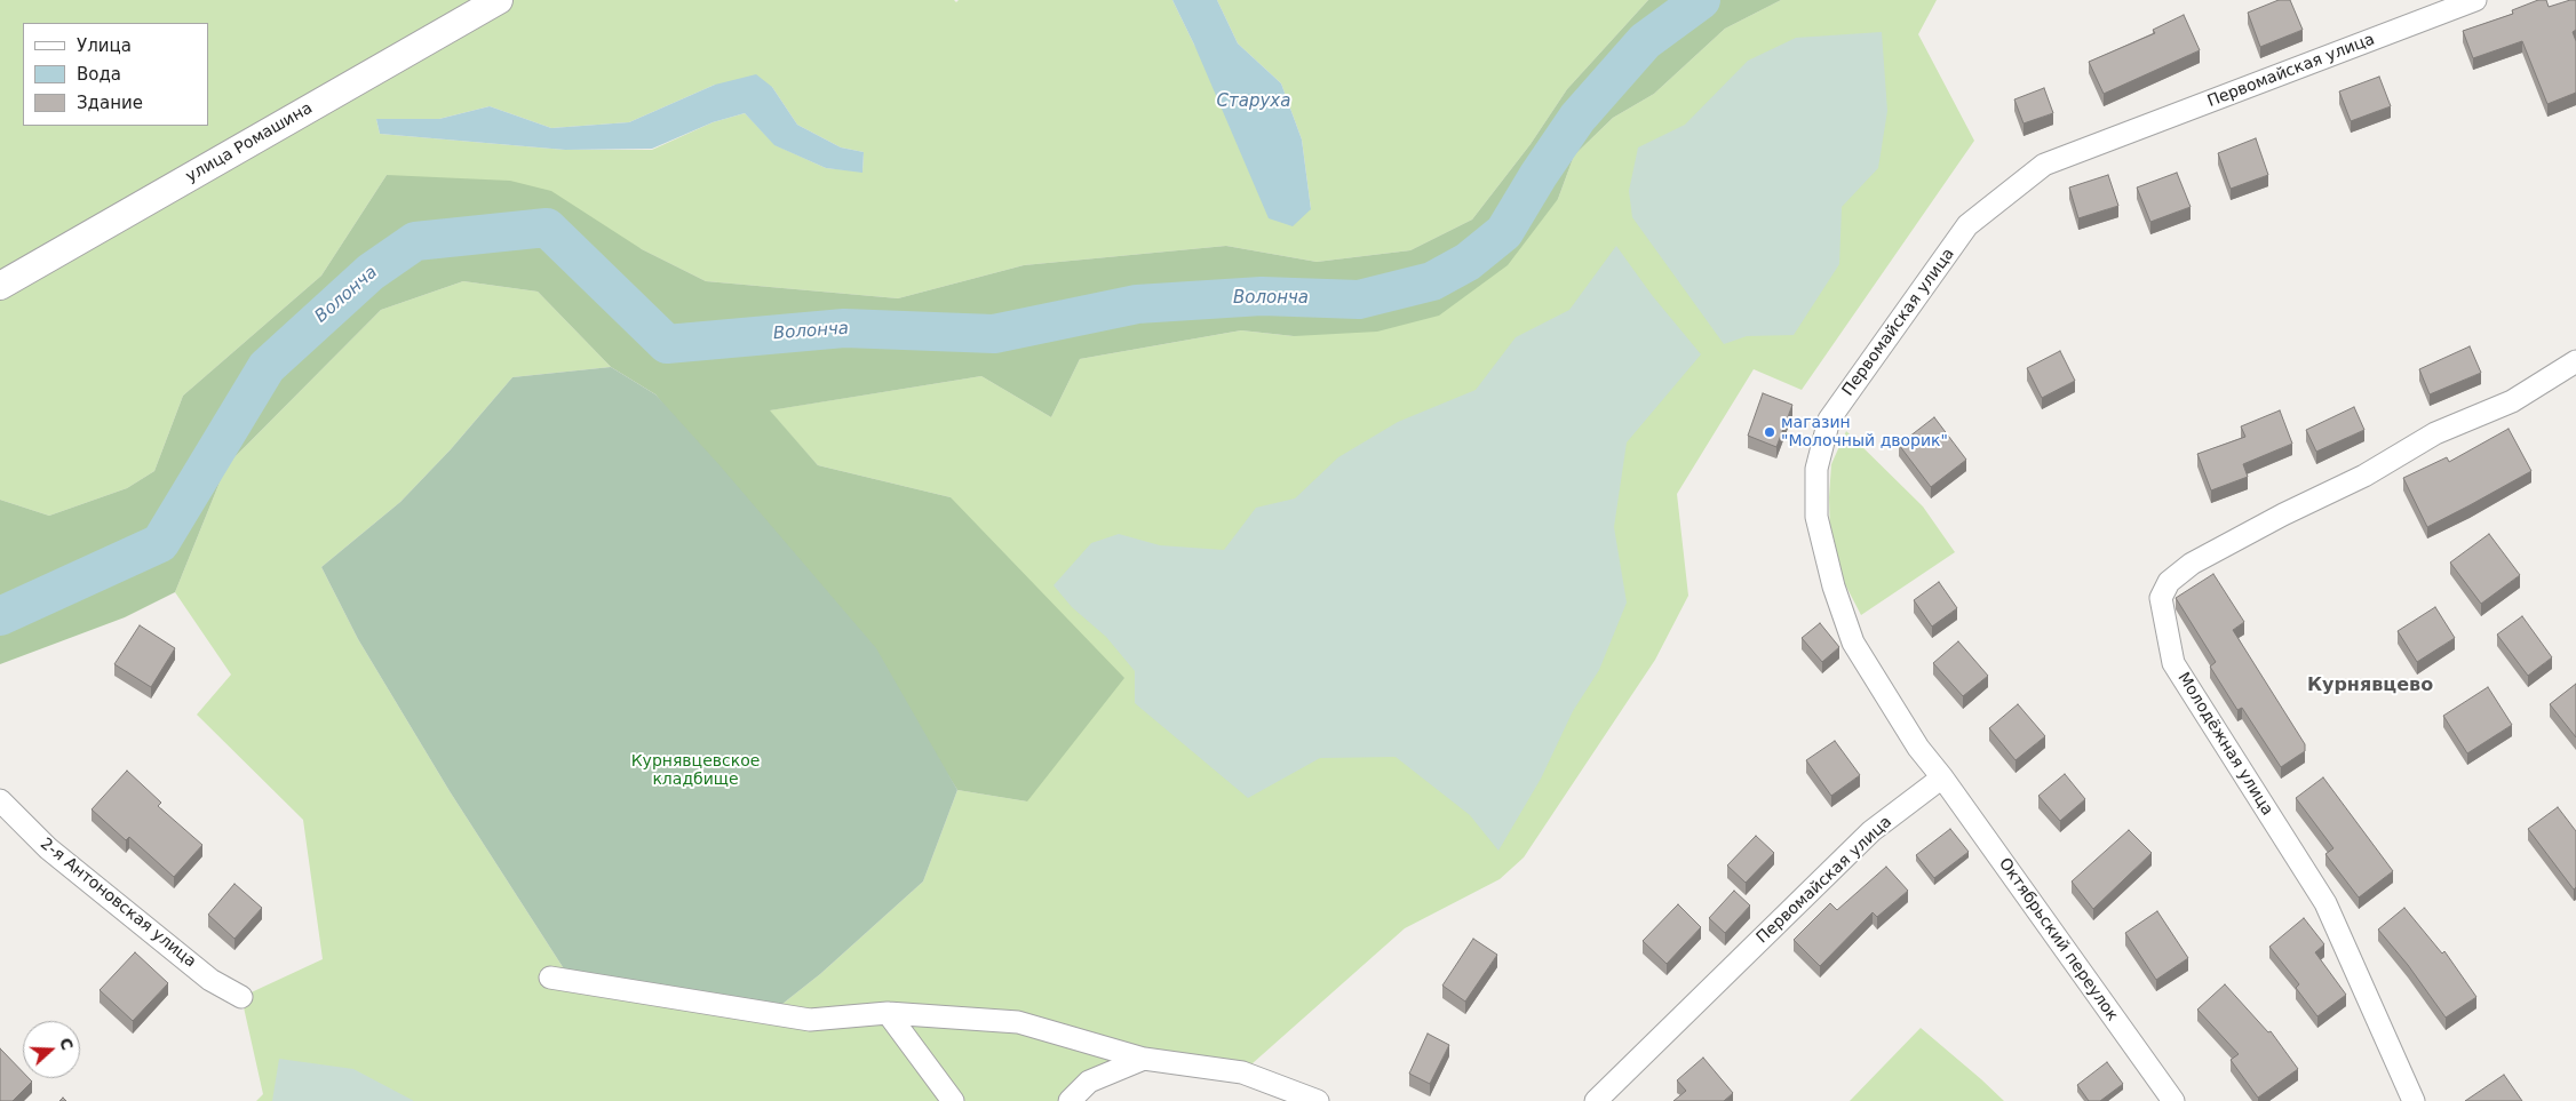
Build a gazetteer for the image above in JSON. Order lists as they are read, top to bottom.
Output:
{
  "streets": {
    "street": [
      "Первомайская улица",
      "улица Ромашина",
      "Молодёжная улица",
      "2-я Антоновская улица",
      "Октябрьский переулок"
    ]
  },
  "crossings": [
    ["Первомайская улица", "Октябрьский переулок"]
  ],
  "districts": ["Курнявцево"],
  "water": ["Старуха", "Волонча"],
  "parks": ["Курнявцевское кладбище"],
  "places": ["магазин \"Молочный дворик\""],
  "legend": ["Улица", "Вода", "Здание"],
  "north": "right"
}
